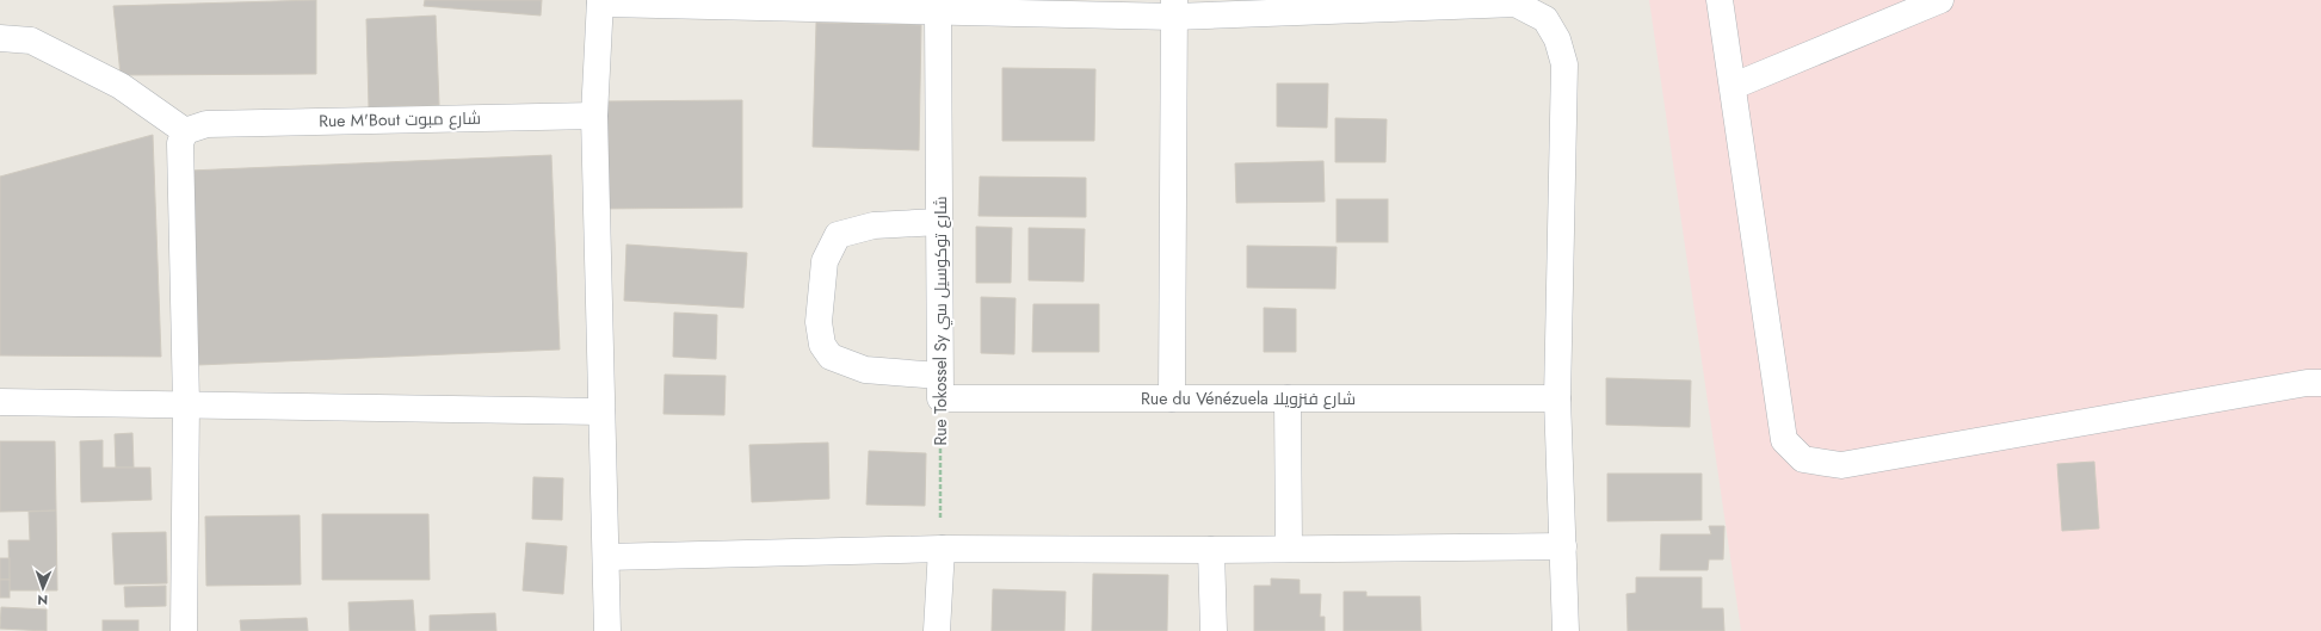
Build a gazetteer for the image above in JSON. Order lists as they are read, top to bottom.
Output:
{
  "streets": {
    "street": ["Rue M'Bout شارع مبوت", "Rue Tokossel Sy شارع توكوسيل سي", "Rue du Vénézuela شارع فنزويلا"]
  },
  "crossings": [
    ["Rue Tokossel Sy شارع توكوسيل سي", "Rue du Vénézuela شارع فنزويلا"]
  ],
  "north": "bottom"
}
